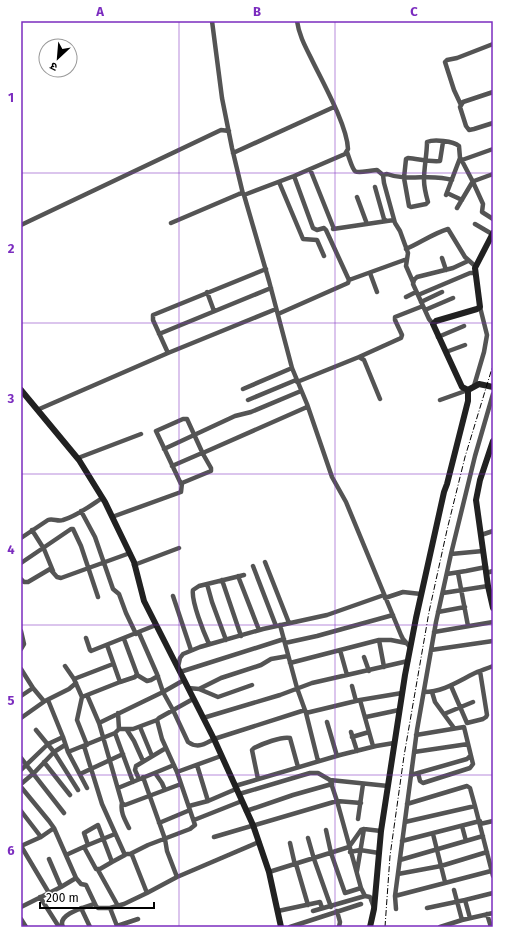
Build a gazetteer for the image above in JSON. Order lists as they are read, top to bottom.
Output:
{
  "scale_bar": "200 m",
  "north": "bottom left",
  "grid": {
    "columns": ["A", "B", "C"],
    "rows": [
      "1",
      "2",
      "3",
      "4",
      "5",
      "6"
    ]
  }
}
